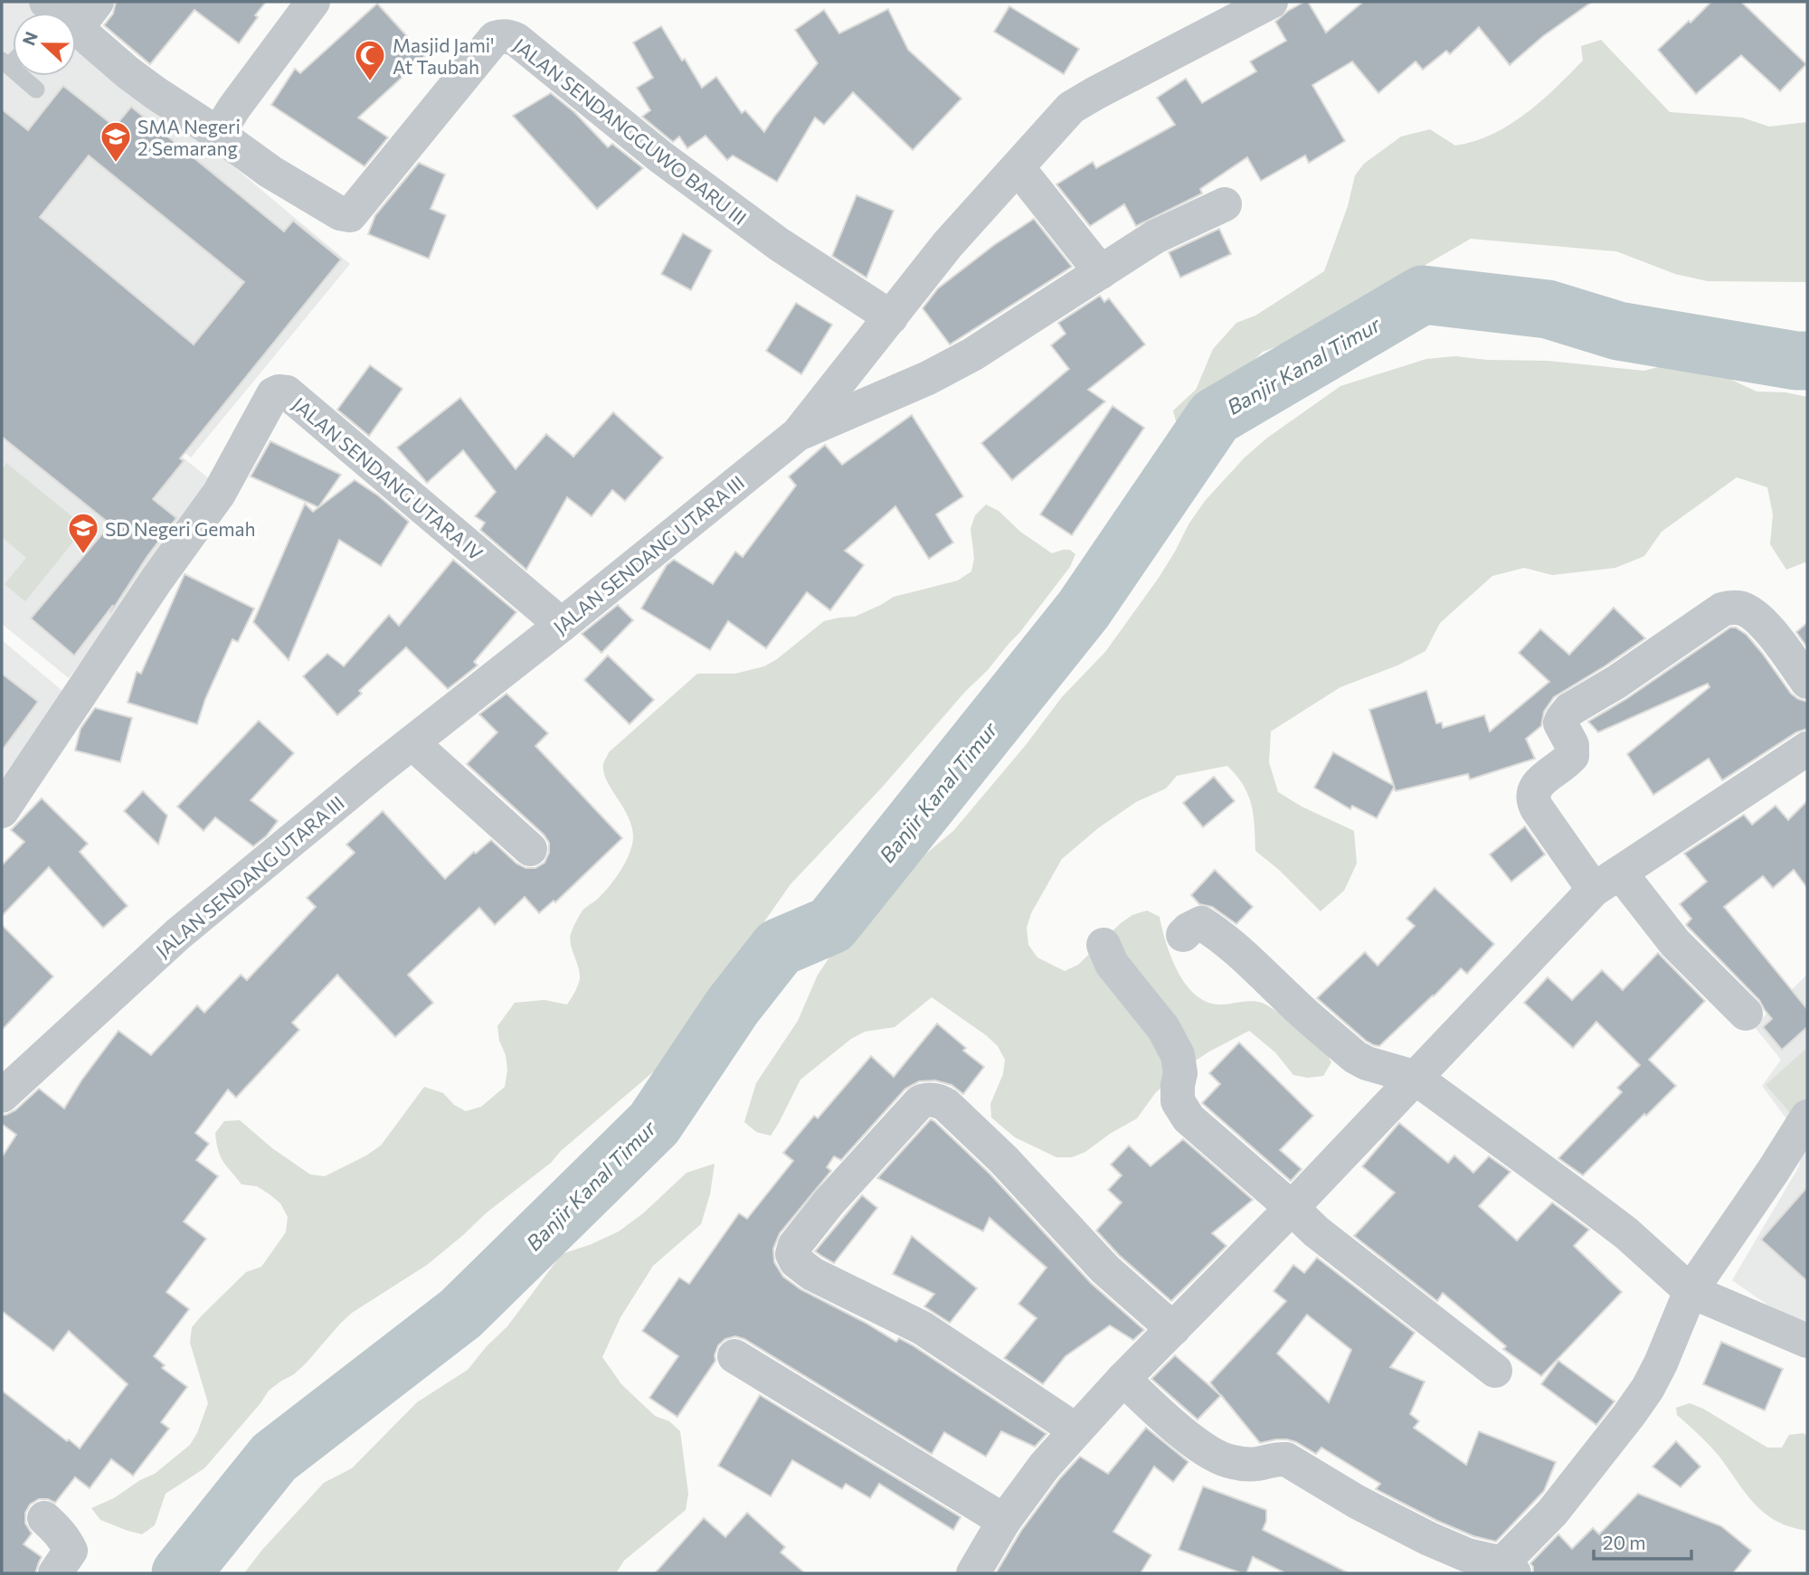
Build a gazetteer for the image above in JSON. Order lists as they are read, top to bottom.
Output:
{
  "streets": {
    "street": ["JALAN SENDANGGUWO BARU III", "JALAN SENDANG UTARA IV", "JALAN SENDANG UTARA III"]
  },
  "crossings": [
    ["JALAN SENDANGGUWO BARU III", "JALAN SENDANG UTARA III"],
    ["JALAN SENDANG UTARA IV", "JALAN SENDANG UTARA III"]
  ],
  "water": ["Banjir Kanal Timur"],
  "places": {
    "mosque": ["Masjid Jami' At Taubah"],
    "school or university": ["SMA Negeri 2 Semarang", "SD Negeri Gemah"]
  },
  "scale_bar": "20 m",
  "north": "left"
}
